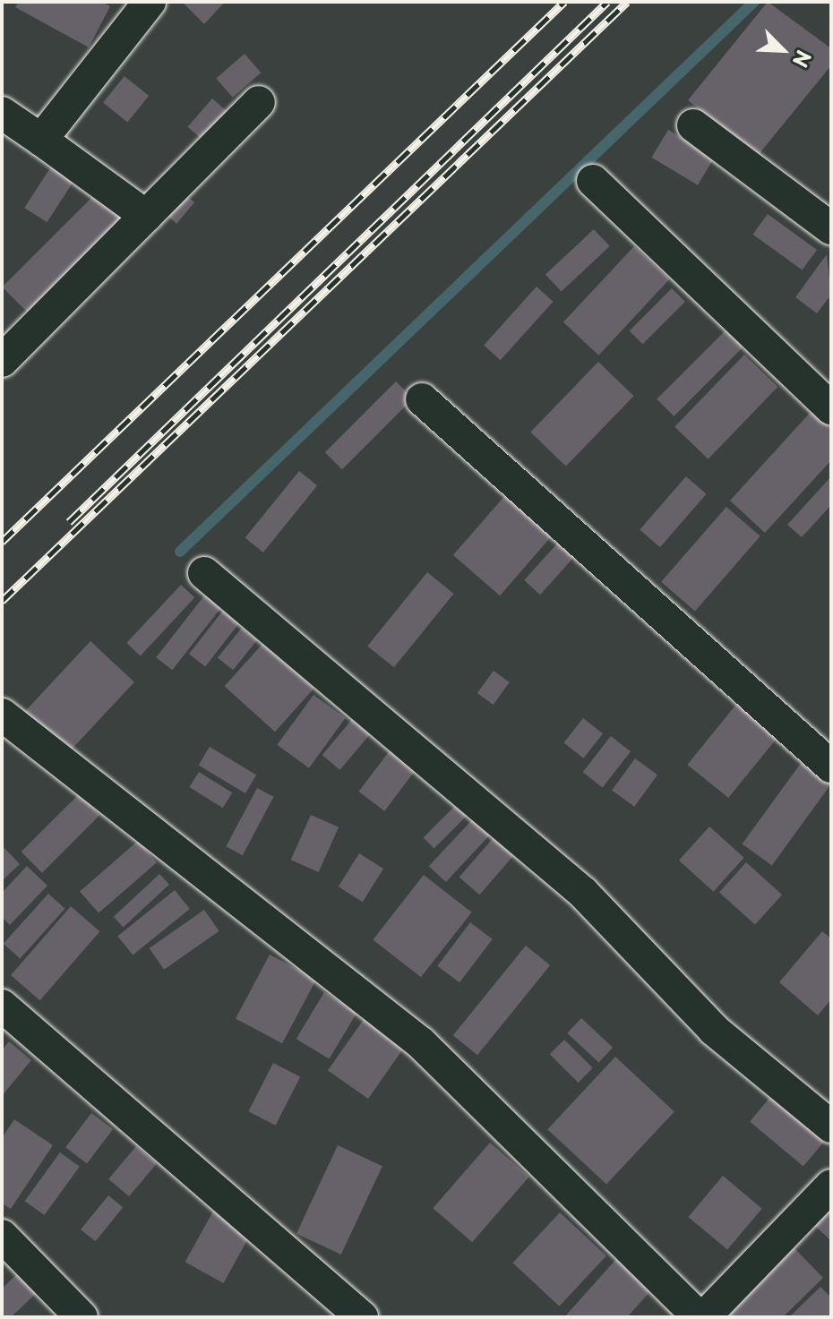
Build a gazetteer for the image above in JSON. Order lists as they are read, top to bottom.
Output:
{
  "north": "bottom right"
}
